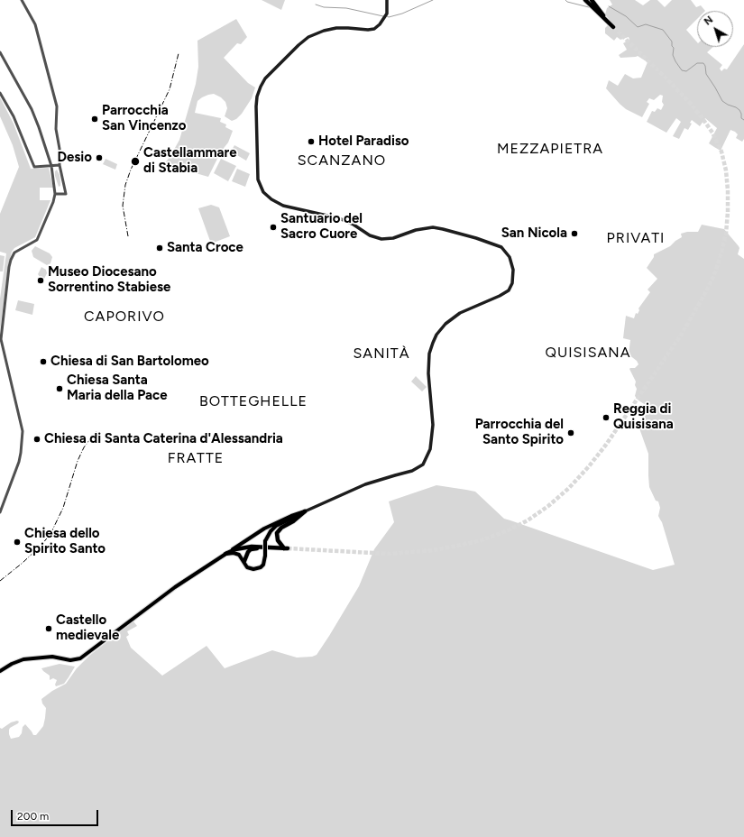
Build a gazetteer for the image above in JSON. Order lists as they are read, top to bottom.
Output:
{
  "districts": [
    "MEZZAPIETRA",
    "SCANZANO",
    "PRIVATI",
    "CAPORIVO",
    "QUISISANA",
    "SANITÀ",
    "BOTTEGHELLE",
    "FRATTE"
  ],
  "places": [
    "Parrocchia San Vincenzo",
    "Hotel Paradiso",
    "Desio",
    "Castellammare di Stabia",
    "Santuario del Sacro Cuore",
    "San Nicola",
    "Santa Croce",
    "Museo Diocesano Sorrentino Stabiese",
    "Chiesa di San Bartolomeo",
    "Chiesa Santa Maria della Pace",
    "Reggia di Quisisana",
    "Parrocchia del Santo Spirito",
    "Chiesa di Santa Caterina d'Alessandria",
    "Chiesa dello Spirito Santo",
    "Castello medievale"
  ],
  "scale_bar": "200 m",
  "north": "top left"
}
